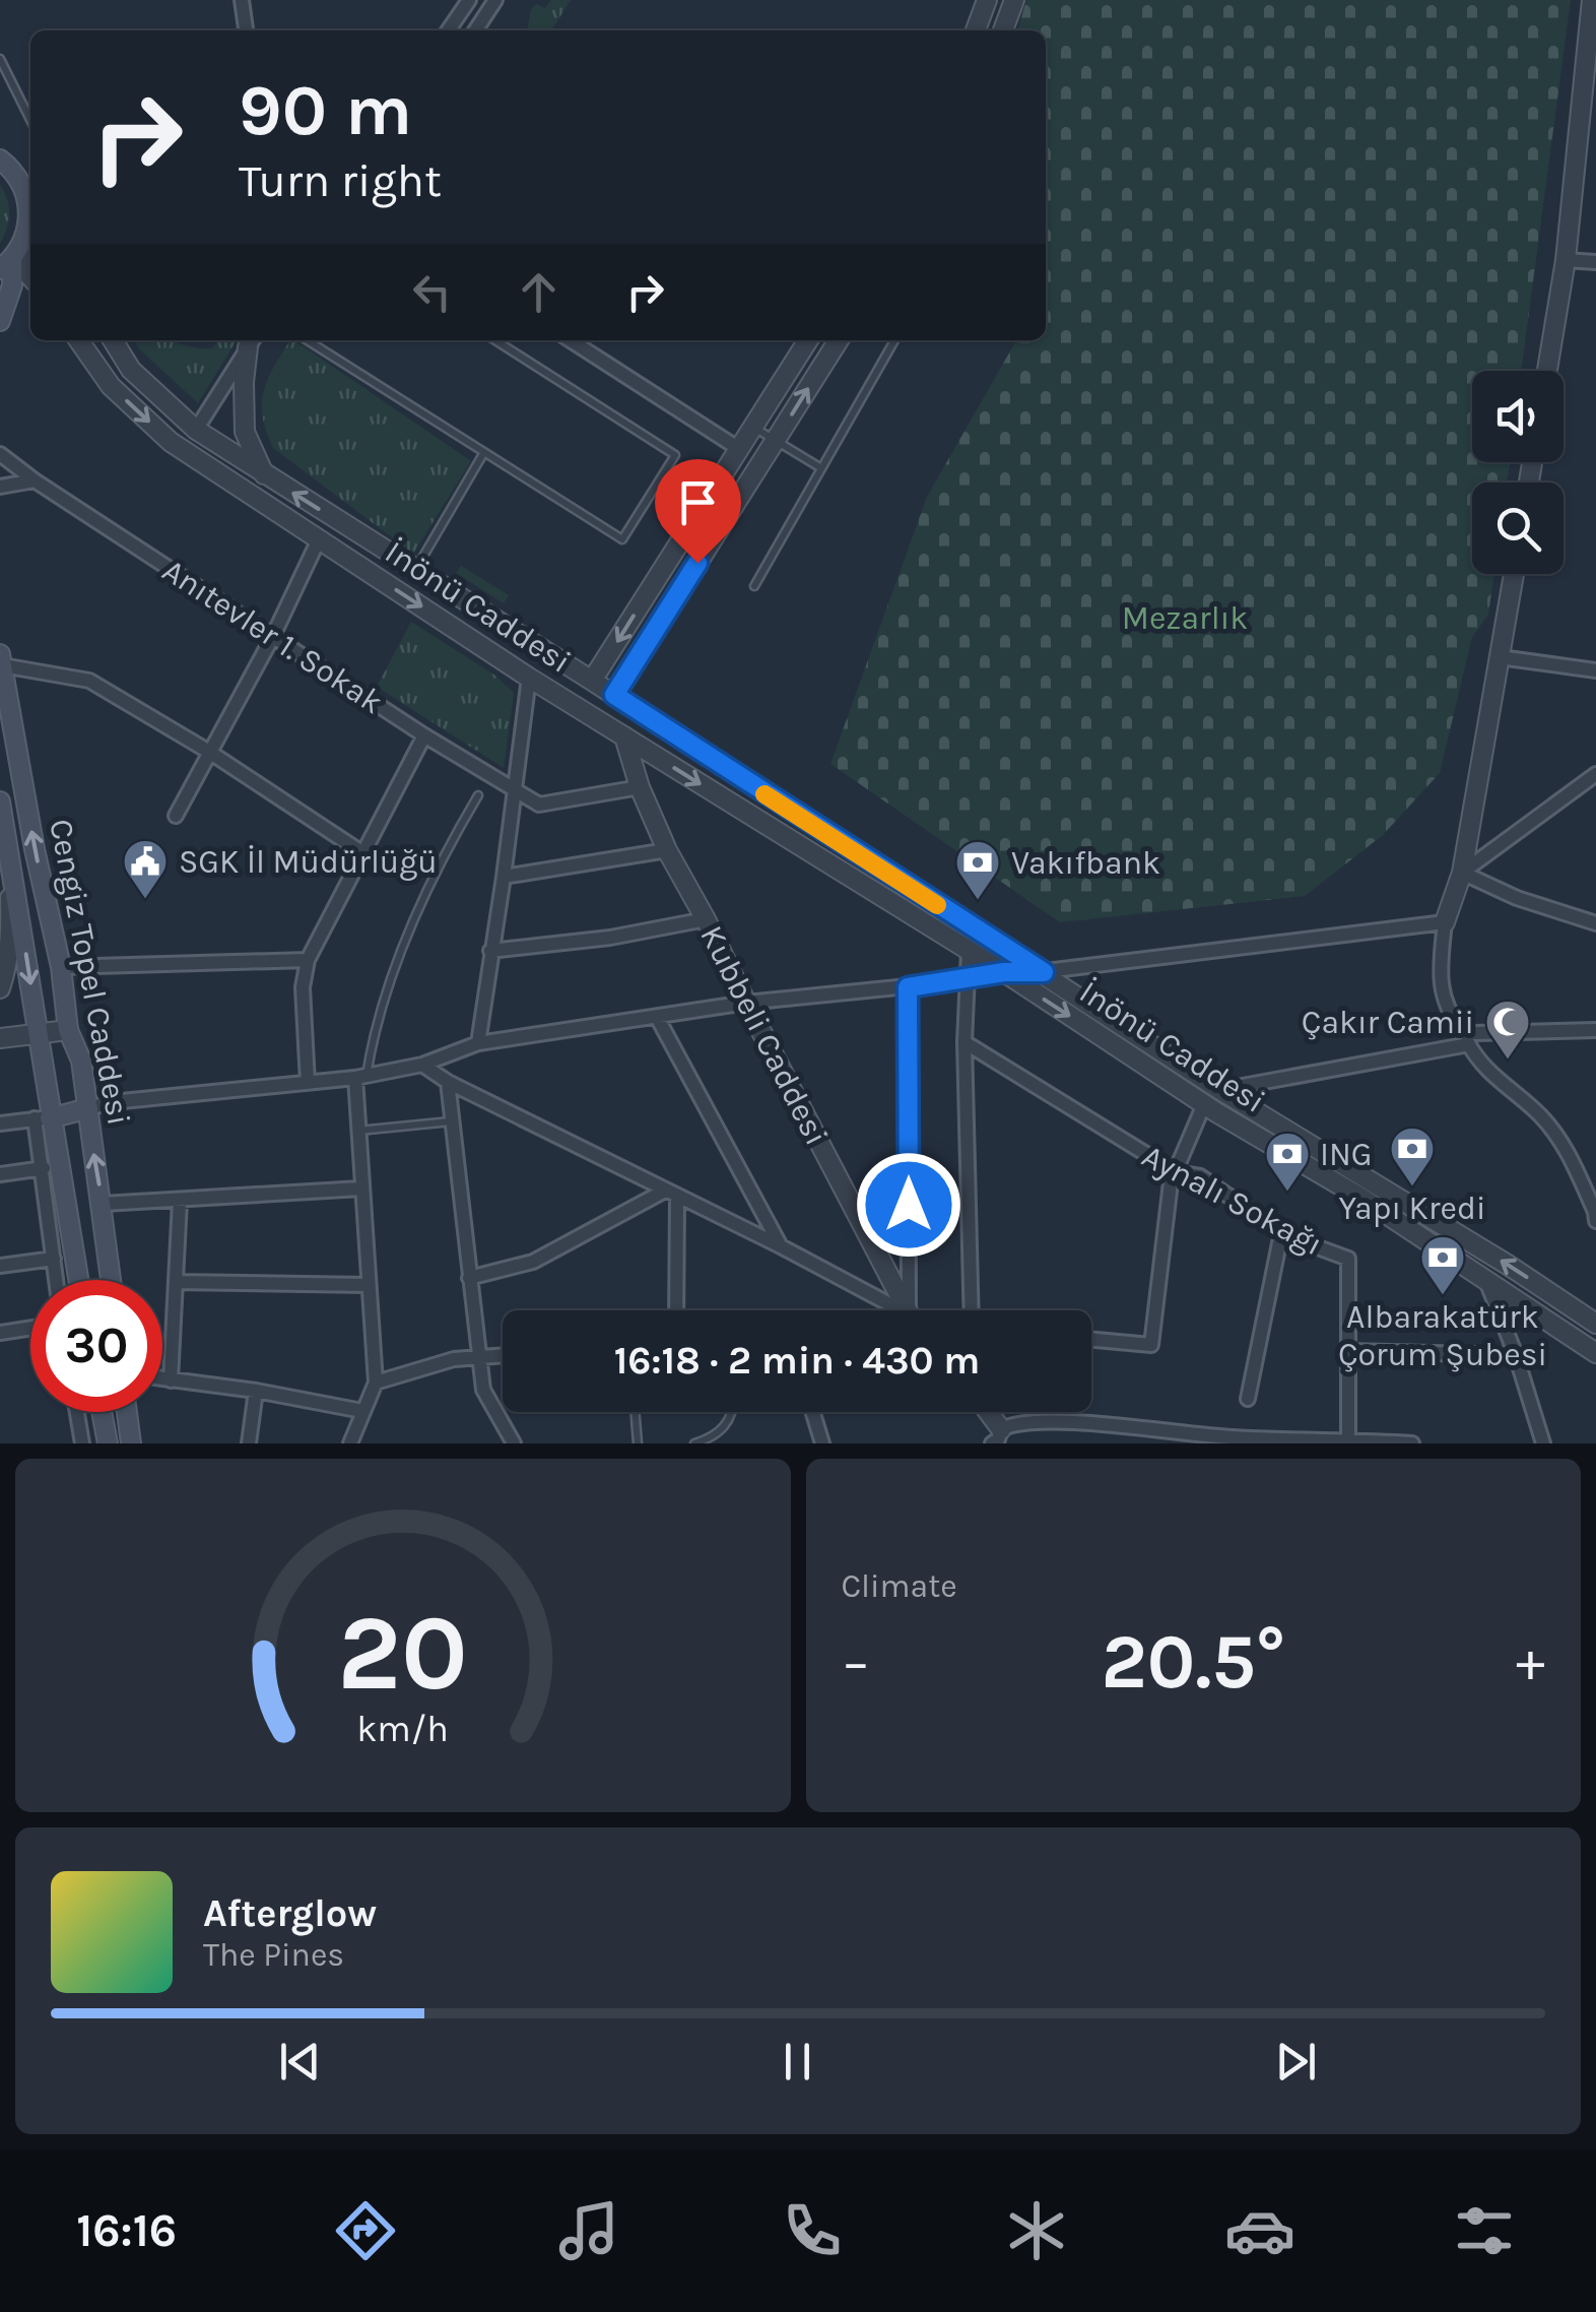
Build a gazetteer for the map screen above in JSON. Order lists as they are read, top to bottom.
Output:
{
  "streets": {
    "main road": ["Cengiz Topel Caddesi"],
    "street": [
      "İnönü Caddesi",
      "Anıtevler 1. Sokak",
      "Kubbeli Caddesi",
      "Aynalı Sokağı"
    ]
  },
  "crossings": [
    ["İnönü Caddesi", "Kubbeli Caddesi"],
    ["Anıtevler 1. Sokak", "Kubbeli Caddesi"]
  ],
  "parks": ["Mezarlık"],
  "places": {
    "public building": ["SGK İl Müdürlüğü"],
    "bank": [
      "Vakıfbank",
      "Yapı Kredi",
      "ING",
      "Albarakatürk Çorum Şubesi"
    ],
    "mosque": ["Çakır Camii"]
  },
  "page": {
    "turn": ["90 m", "Turn right"],
    "limit": "30",
    "trip": "16:18 · 2 min · 430 m",
    "tile": "Climate",
    "heat": ["−", "20.5°", "+"],
    "song": ["Afterglow", "The Pines"],
    "tabs": "16:16",
    "gauge": ["20", "km/h"]
  }
}
